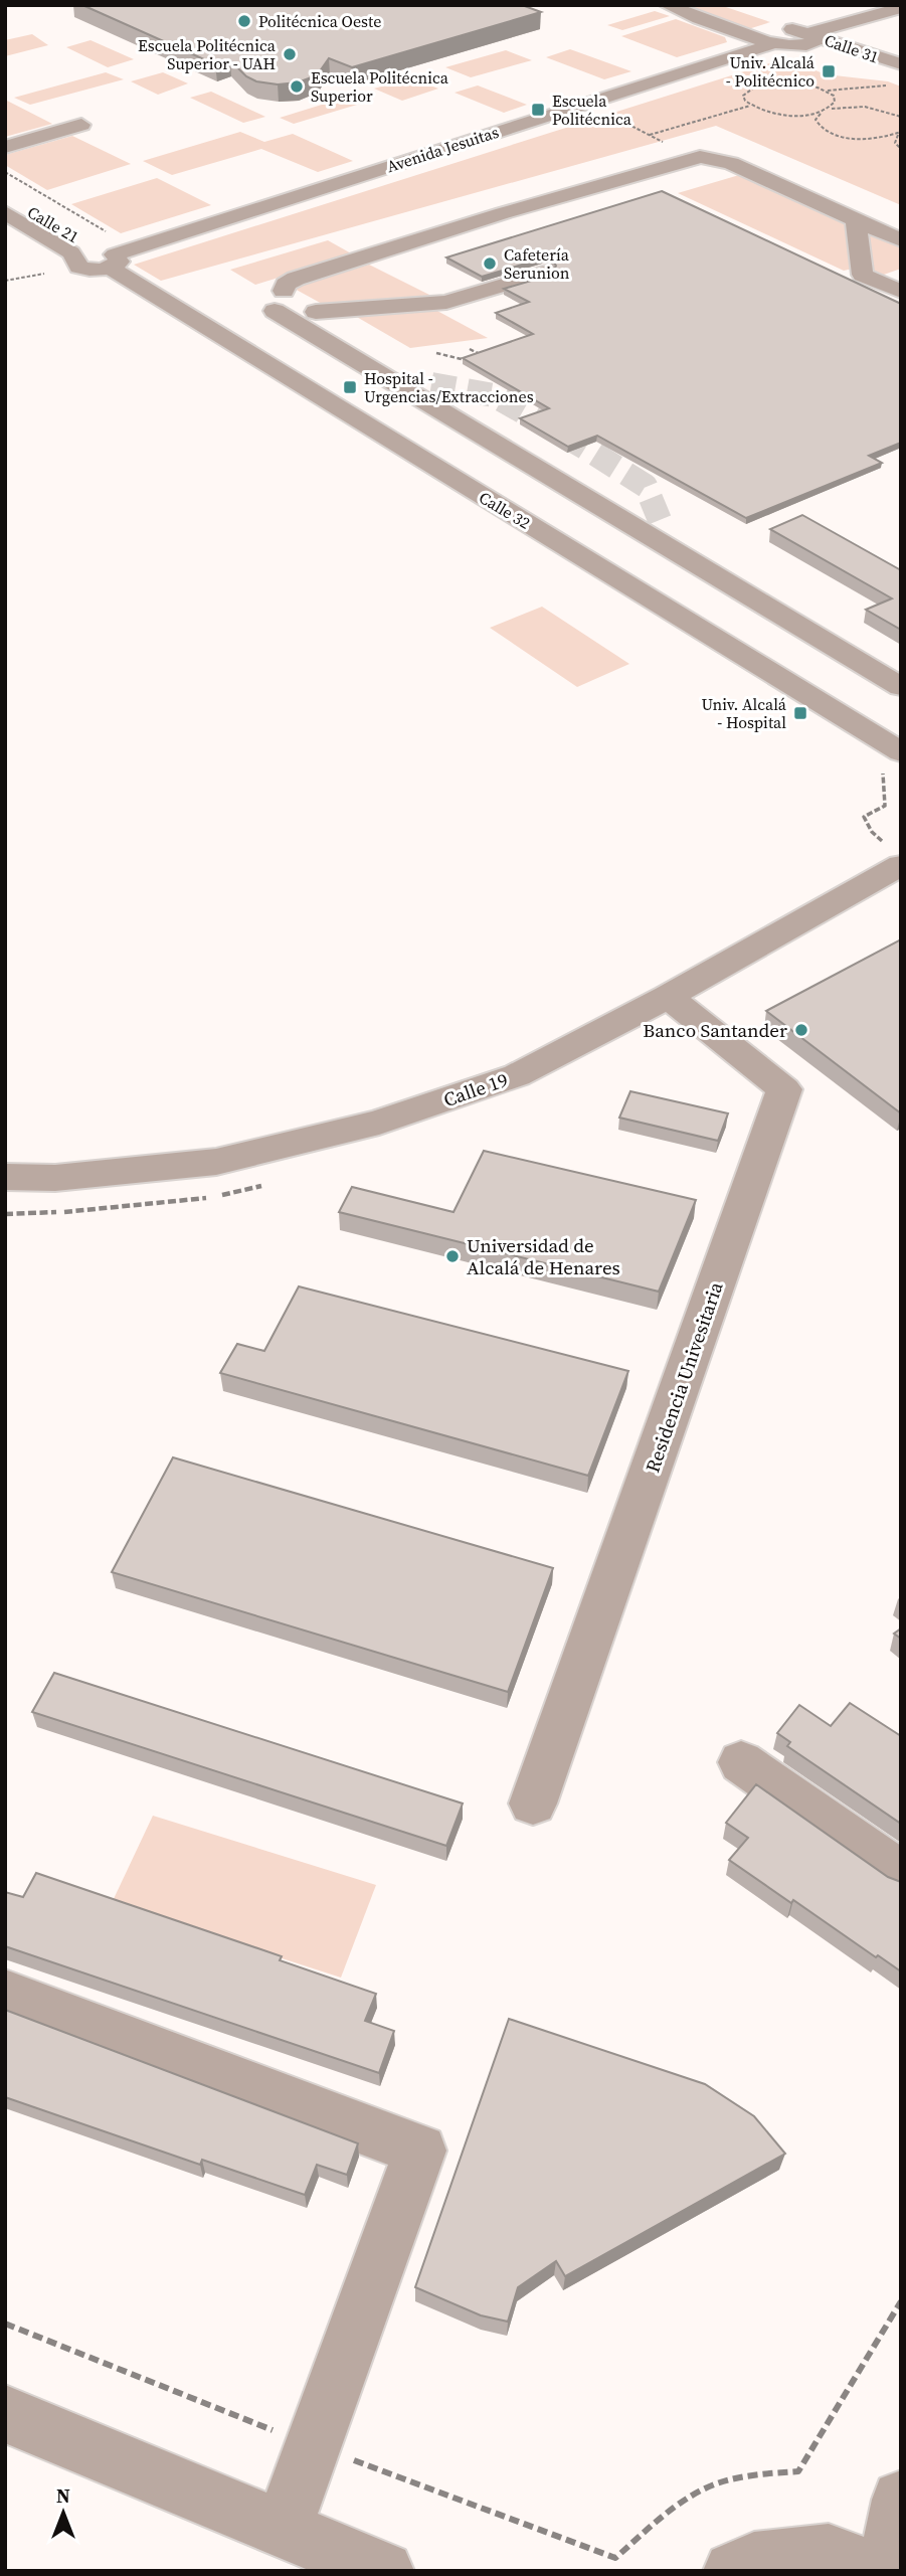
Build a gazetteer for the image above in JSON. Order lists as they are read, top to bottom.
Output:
{
  "streets": {
    "street": [
      "Calle 31",
      "Avenida Jesuitas",
      "Calle 21",
      "Calle 32",
      "Calle 19",
      "Residencia Univesitaria"
    ]
  },
  "crossings": [
    ["Calle 31", "Avenida Jesuitas"],
    ["Avenida Jesuitas", "Calle 21"],
    ["Avenida Jesuitas", "Calle 32"],
    ["Calle 21", "Calle 32"],
    ["Calle 19", "Residencia Univesitaria"]
  ],
  "places": {
    "other": [
      "Politécnica Oeste",
      "Escuela Politécnica Superior - UAH",
      "Escuela Politécnica Superior",
      "Cafetería Serunion",
      "Banco Santander",
      "Universidad de Alcalá de Henares"
    ],
    "transit": [
      "Univ. Alcalá - Politécnico",
      "Escuela Politécnica",
      "Hospital - Urgencias/Extracciones",
      "Univ. Alcalá - Hospital"
    ]
  },
  "north": "top"
}
